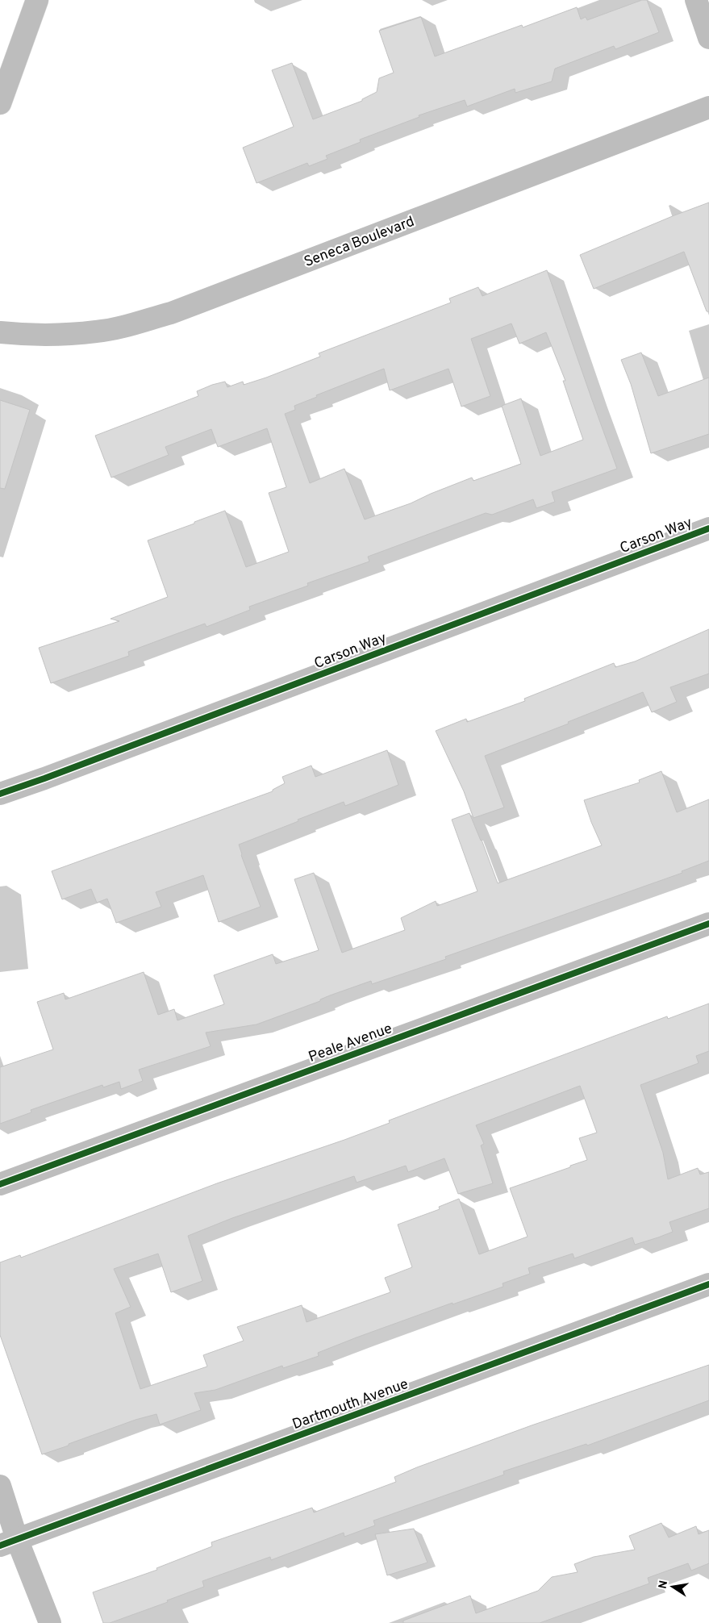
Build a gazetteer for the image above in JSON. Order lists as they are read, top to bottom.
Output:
{
  "streets": {
    "street": [
      "Seneca Boulevard",
      "Carson Way",
      "Peale Avenue",
      "Dartmouth Avenue"
    ]
  },
  "north": "left"
}
